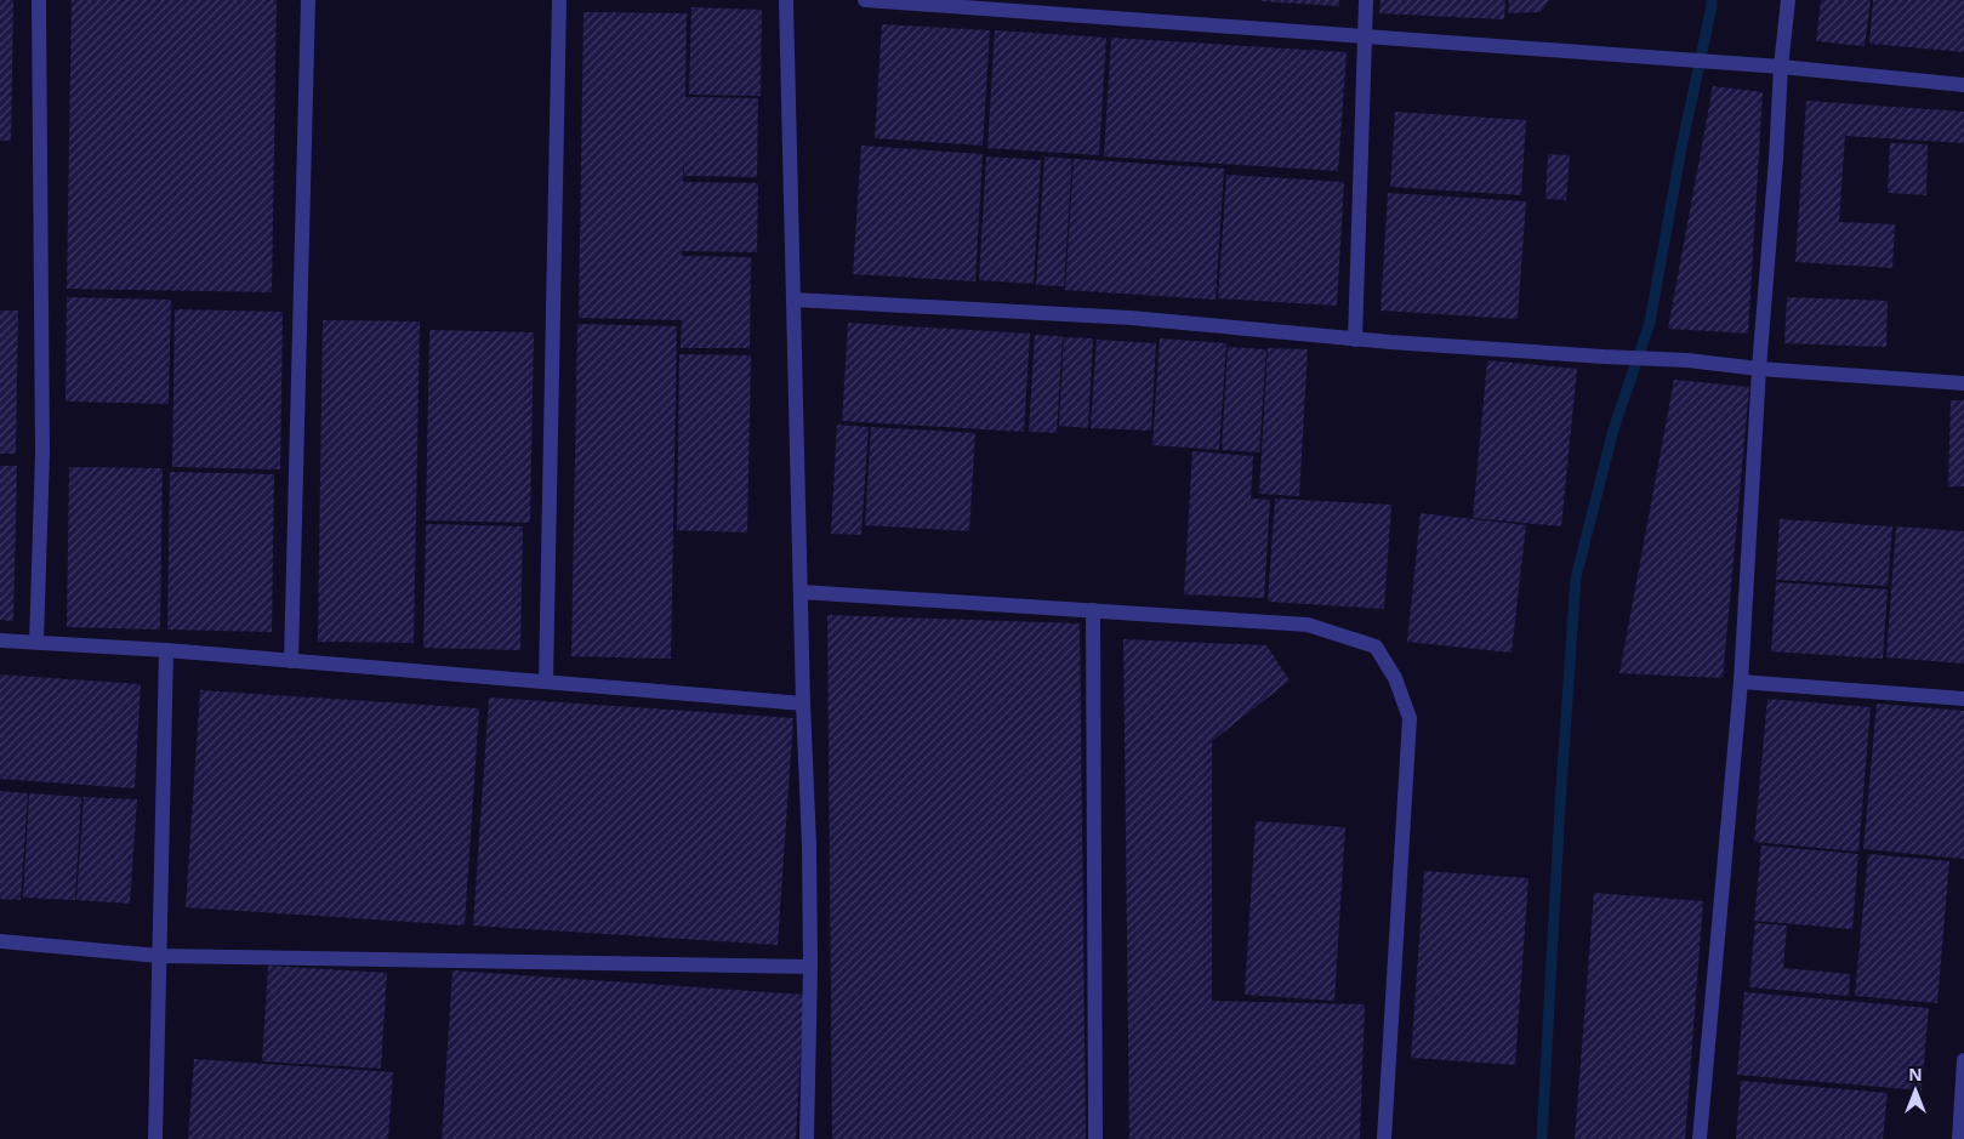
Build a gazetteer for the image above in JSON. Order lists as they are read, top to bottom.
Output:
{
  "north": "top"
}
